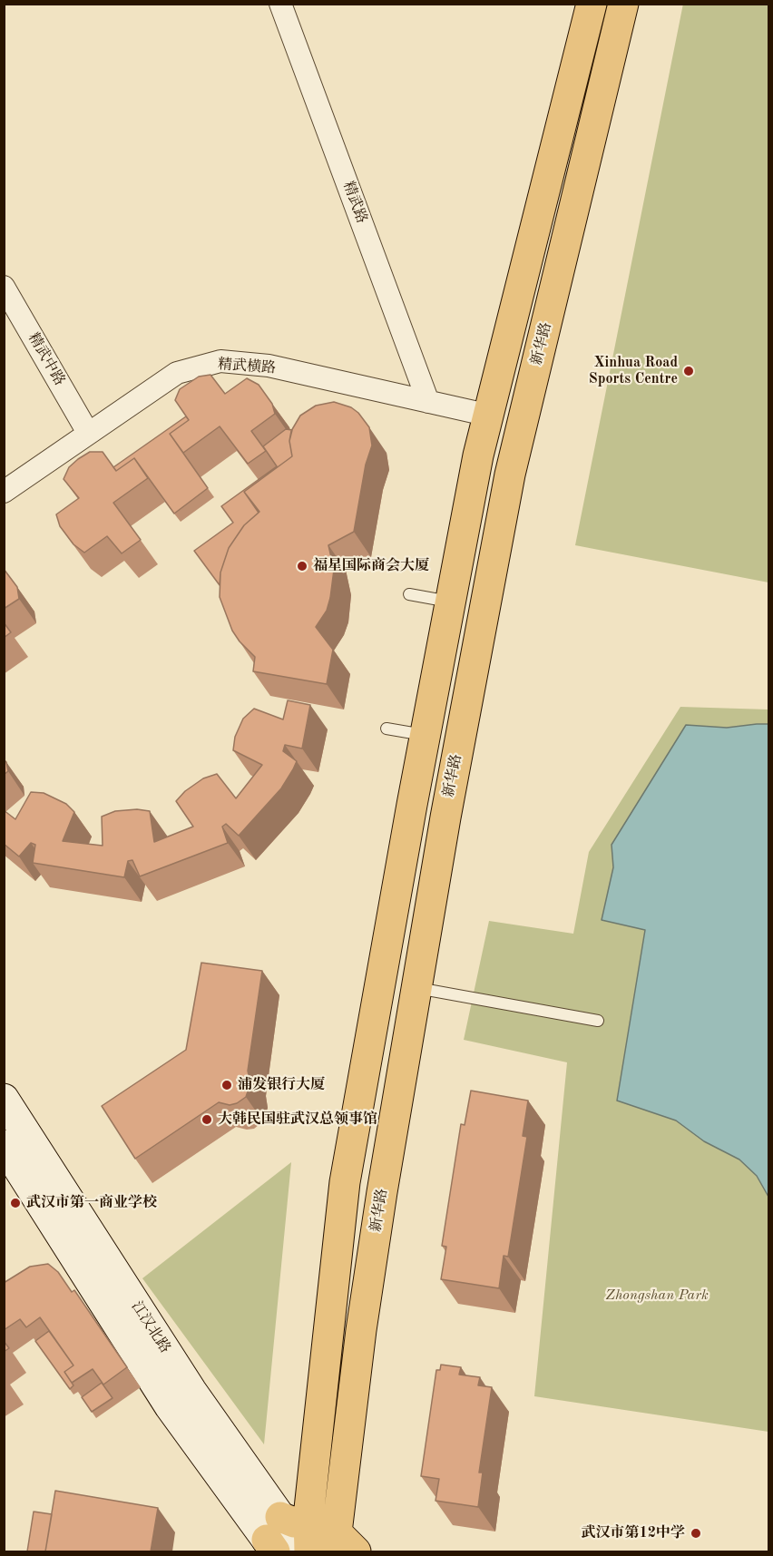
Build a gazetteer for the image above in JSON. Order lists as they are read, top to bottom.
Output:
{
  "streets": {
    "main road": ["新华路", "江汉北路"],
    "street": ["精武路", "精武中路", "精武横路"]
  },
  "crossings": [
    ["精武路", "精武横路"],
    ["精武中路", "精武横路"]
  ],
  "parks": ["Zhongshan Park"],
  "places": [
    "Xinhua Road Sports Centre",
    "福星国际商会大厦",
    "浦发银行大厦",
    "大韩民国驻武汉总领事馆",
    "武汉市第一商业学校",
    "武汉市第12中学"
  ]
}
